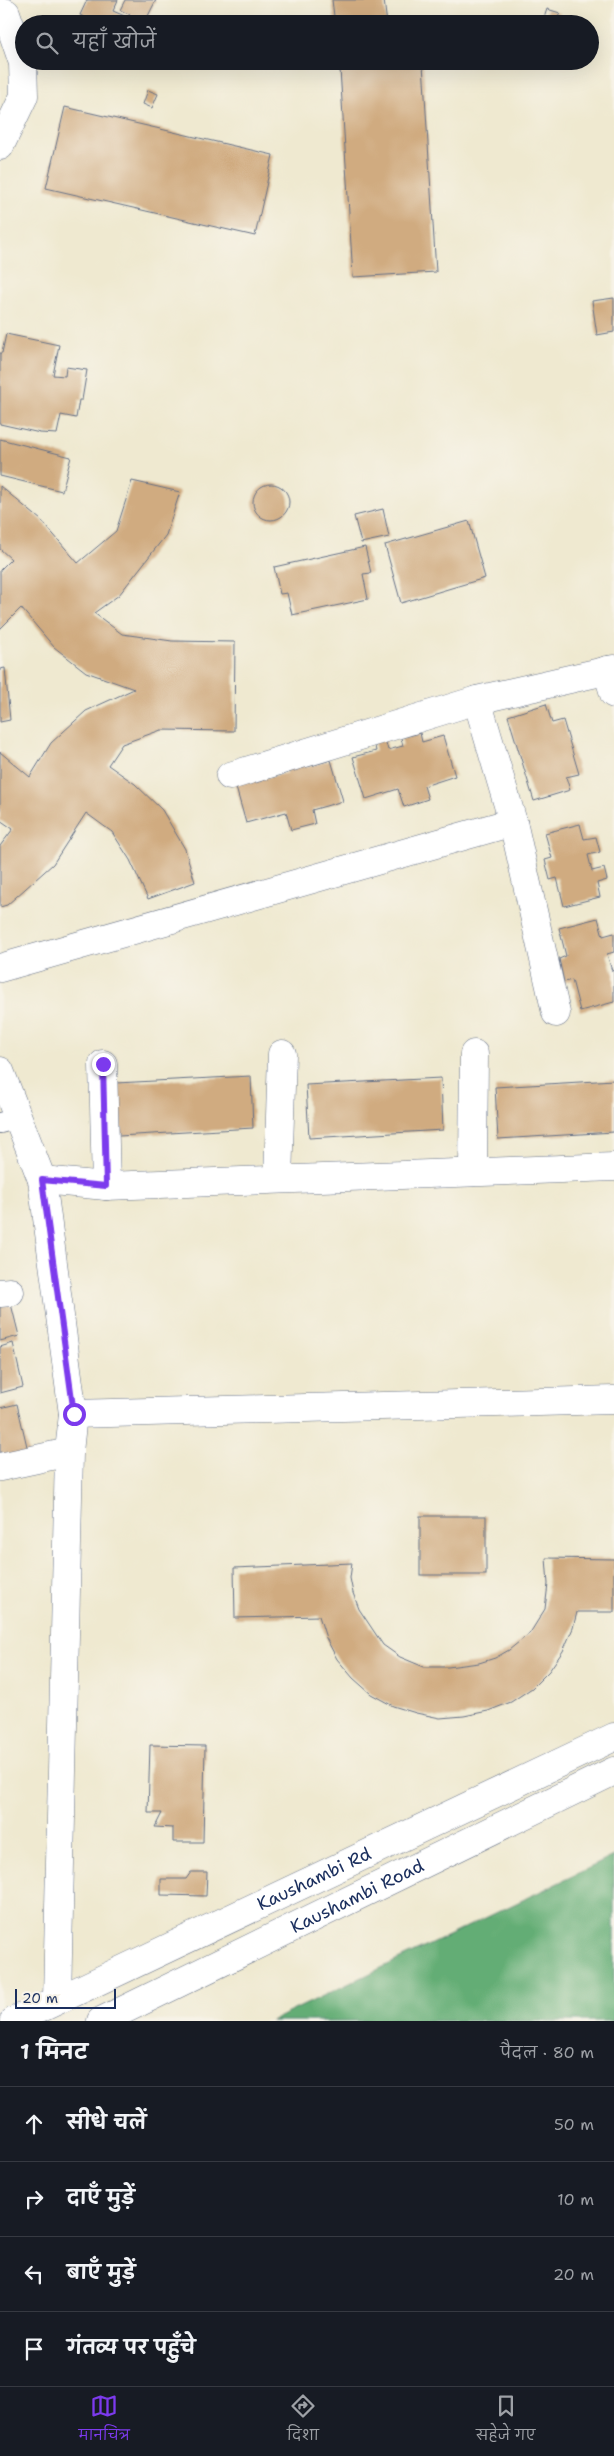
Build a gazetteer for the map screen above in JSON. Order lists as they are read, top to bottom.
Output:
{
  "streets": {
    "street": ["Kaushambi Rd", "Kaushambi Road"]
  },
  "scale_bar": "20 m",
  "page": {
    "search": "यहाँ खोजें",
    "scale": "20 m",
    "heading": ["1 मिनट", "पैदल · 80 m"],
    "list": [
      ["सीधे चलें", "50 m"],
      ["दाएँ मुड़ें", "10 m"],
      ["बाएँ मुड़ें", "20 m"],
      "गंतव्य पर पहुँचे"
    ],
    "nav": ["मानचित्र", "दिशा", "सहेजे गए"]
  }
}
